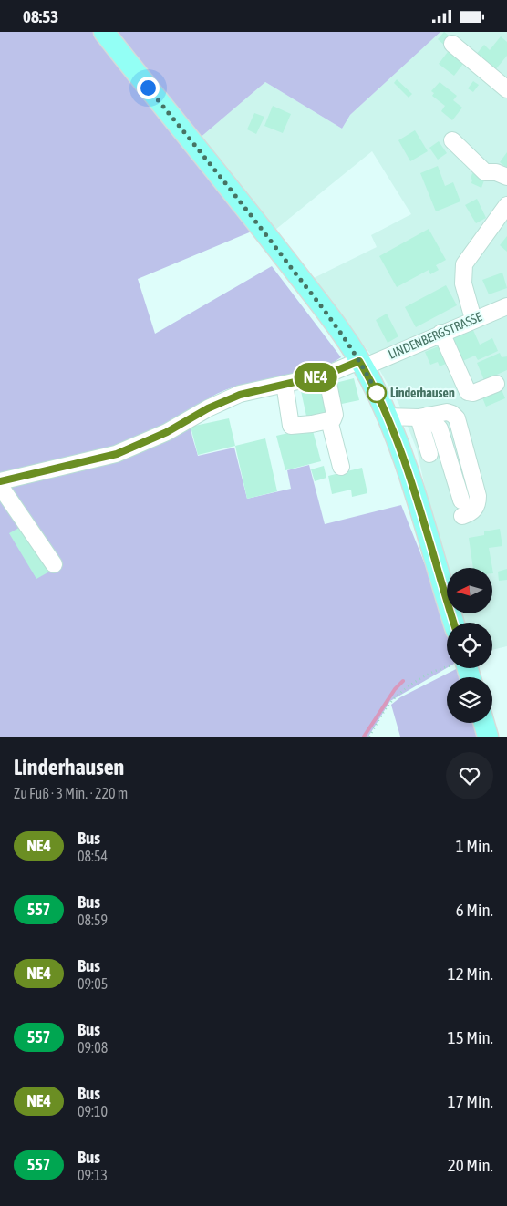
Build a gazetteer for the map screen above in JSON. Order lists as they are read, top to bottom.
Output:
{
  "streets": {
    "street": ["LINDENBERGSTRASSE"]
  },
  "places": ["Linderhausen"],
  "lines": ["bus line NE4"],
  "north": "left",
  "page": {
    "status": "08:53",
    "on_map": "NE4",
    "heading": ["Linderhausen", "Zu Fuß · 3 Min. · 220 m"],
    "list": [
      {
        "mark": "NE4",
        "name": "Bus",
        "note": "08:54",
        "value": "1 Min."
      },
      {
        "mark": "557",
        "name": "Bus",
        "note": "08:59",
        "value": "6 Min."
      },
      {
        "mark": "NE4",
        "name": "Bus",
        "note": "09:05",
        "value": "12 Min."
      },
      {
        "mark": "557",
        "name": "Bus",
        "note": "09:08",
        "value": "15 Min."
      },
      {
        "mark": "NE4",
        "name": "Bus",
        "note": "09:10",
        "value": "17 Min."
      },
      {
        "mark": "557",
        "name": "Bus",
        "note": "09:13",
        "value": "20 Min."
      }
    ]
  }
}
